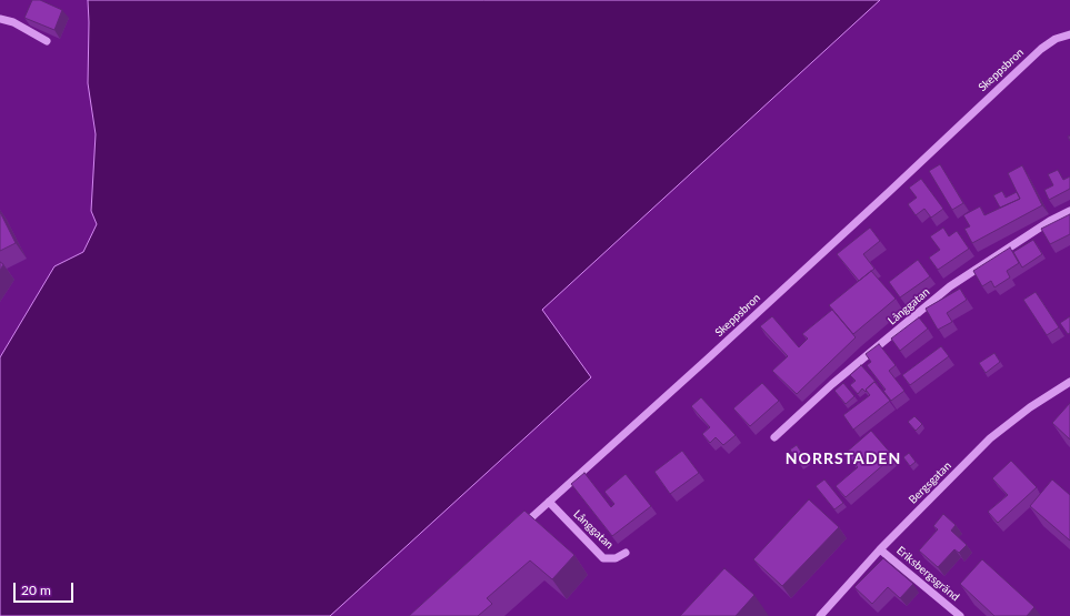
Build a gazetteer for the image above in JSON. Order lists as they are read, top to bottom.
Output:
{
  "streets": {
    "street": [
      "Skeppsbron",
      "Långgatan",
      "Bergsgatan",
      "Eriksbergsgränd"
    ]
  },
  "crossings": [
    ["Skeppsbron", "Långgatan"],
    ["Bergsgatan", "Eriksbergsgränd"]
  ],
  "districts": ["NORRSTADEN"],
  "scale_bar": "20 m"
}
